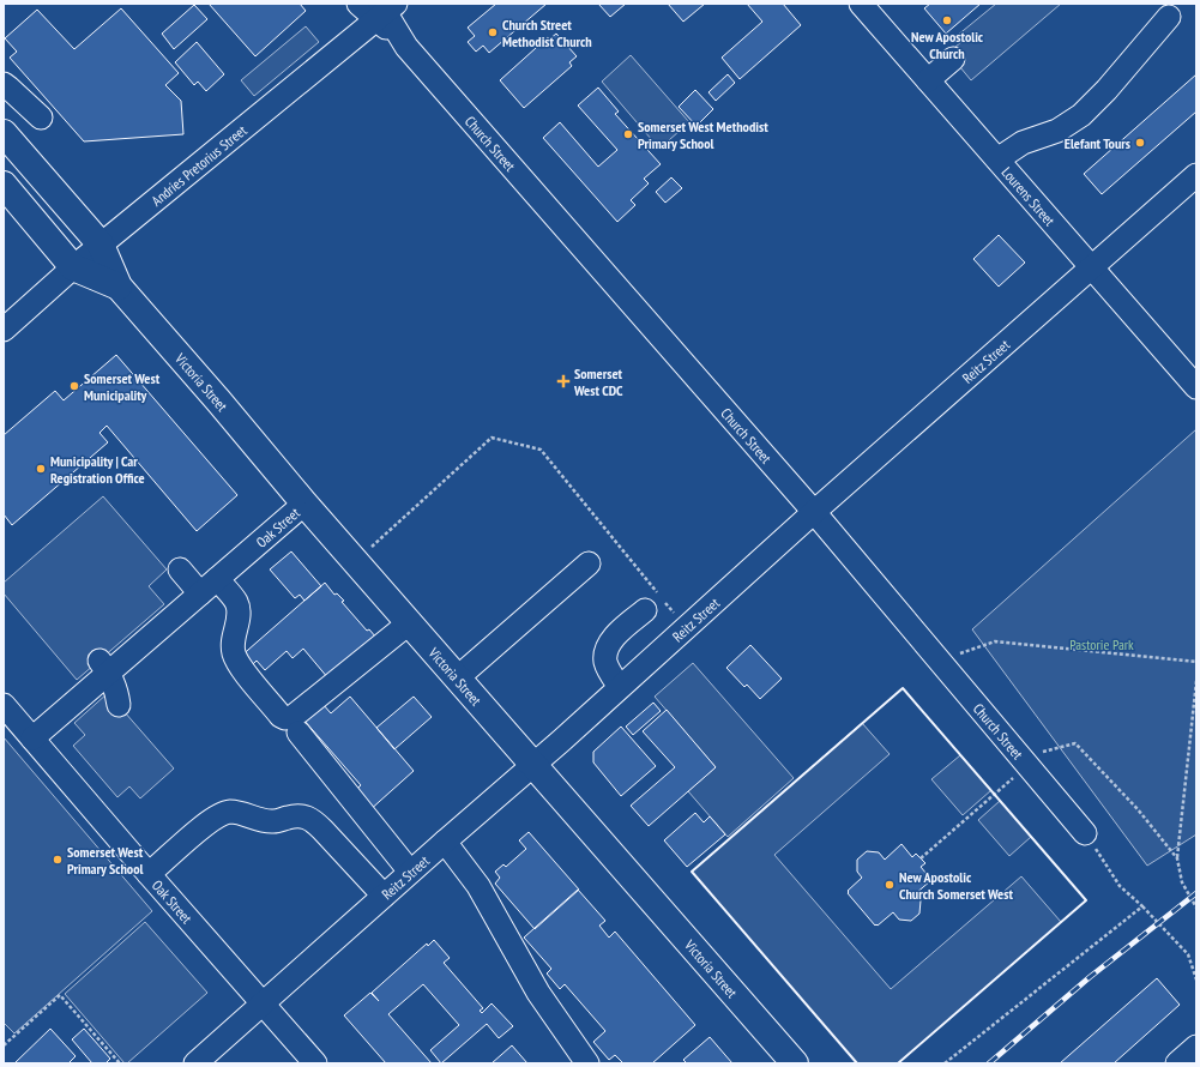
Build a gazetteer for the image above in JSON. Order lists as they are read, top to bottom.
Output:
{
  "streets": {
    "main road": ["Victoria Street"],
    "street": [
      "Church Street",
      "Andries Pretorius Street",
      "Lourens Street",
      "Reitz Street",
      "Oak Street"
    ]
  },
  "crossings": [
    ["Church Street", "Andries Pretorius Street"],
    ["Church Street", "Reitz Street"],
    ["Andries Pretorius Street", "Victoria Street"],
    ["Lourens Street", "Reitz Street"],
    ["Reitz Street", "Victoria Street"],
    ["Reitz Street", "Oak Street"],
    ["Victoria Street", "Oak Street"]
  ],
  "parks": ["Pastorie Park"],
  "places": {
    "other": [
      "New Apostolic Church",
      "Church Street Methodist Church",
      "Somerset West Methodist Primary School",
      "Elefant Tours",
      "Somerset West Municipality",
      "Municipality | Car Registration Office",
      "Somerset West Primary School",
      "New Apostolic Church Somerset West"
    ],
    "health": ["Somerset West CDC"]
  }
}
